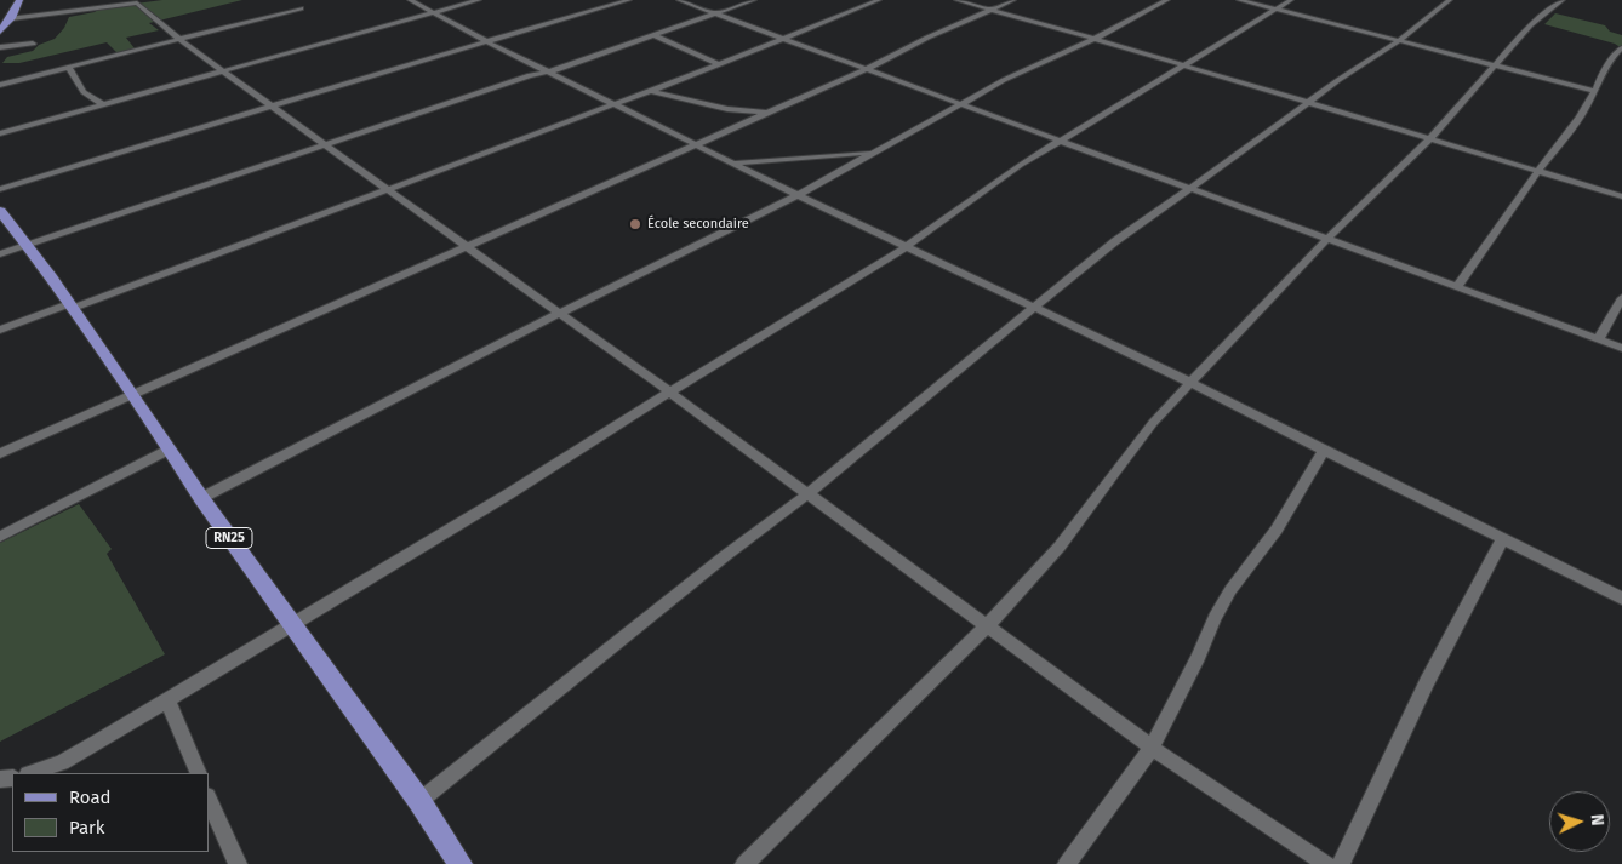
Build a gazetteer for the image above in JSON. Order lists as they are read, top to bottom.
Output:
{
  "streets": {
    "main road": ["RN25"]
  },
  "places": ["École secondaire"],
  "legend": ["Road", "Park"],
  "north": "right"
}
